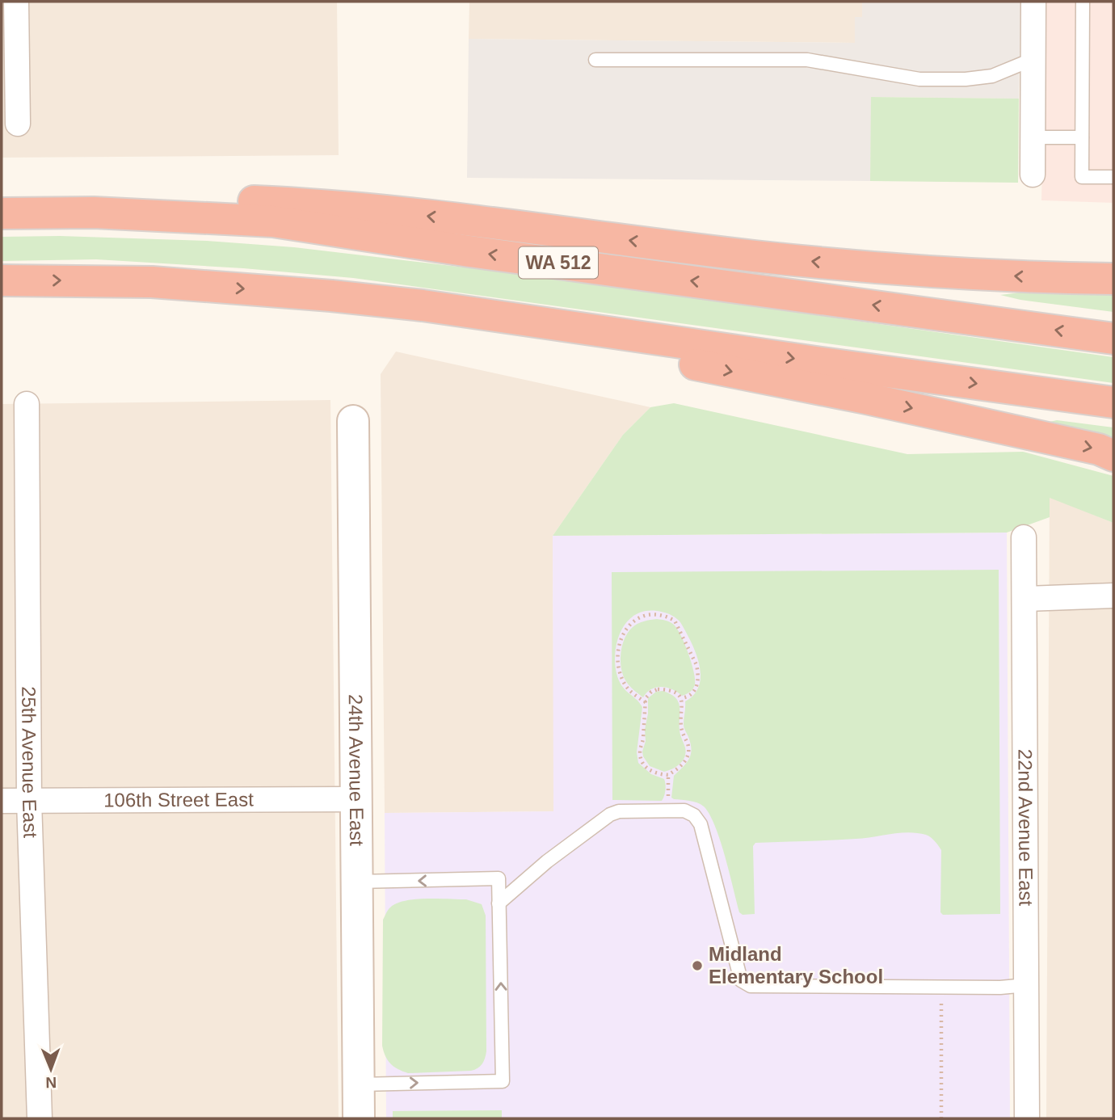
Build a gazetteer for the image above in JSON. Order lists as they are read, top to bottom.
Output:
{
  "streets": {
    "highway": ["WA 512"],
    "street": [
      "25th Avenue East",
      "24th Avenue East",
      "106th Street East",
      "22nd Avenue East"
    ]
  },
  "crossings": [
    ["25th Avenue East", "106th Street East"],
    ["24th Avenue East", "106th Street East"]
  ],
  "places": ["Midland Elementary School"],
  "north": "bottom"
}
